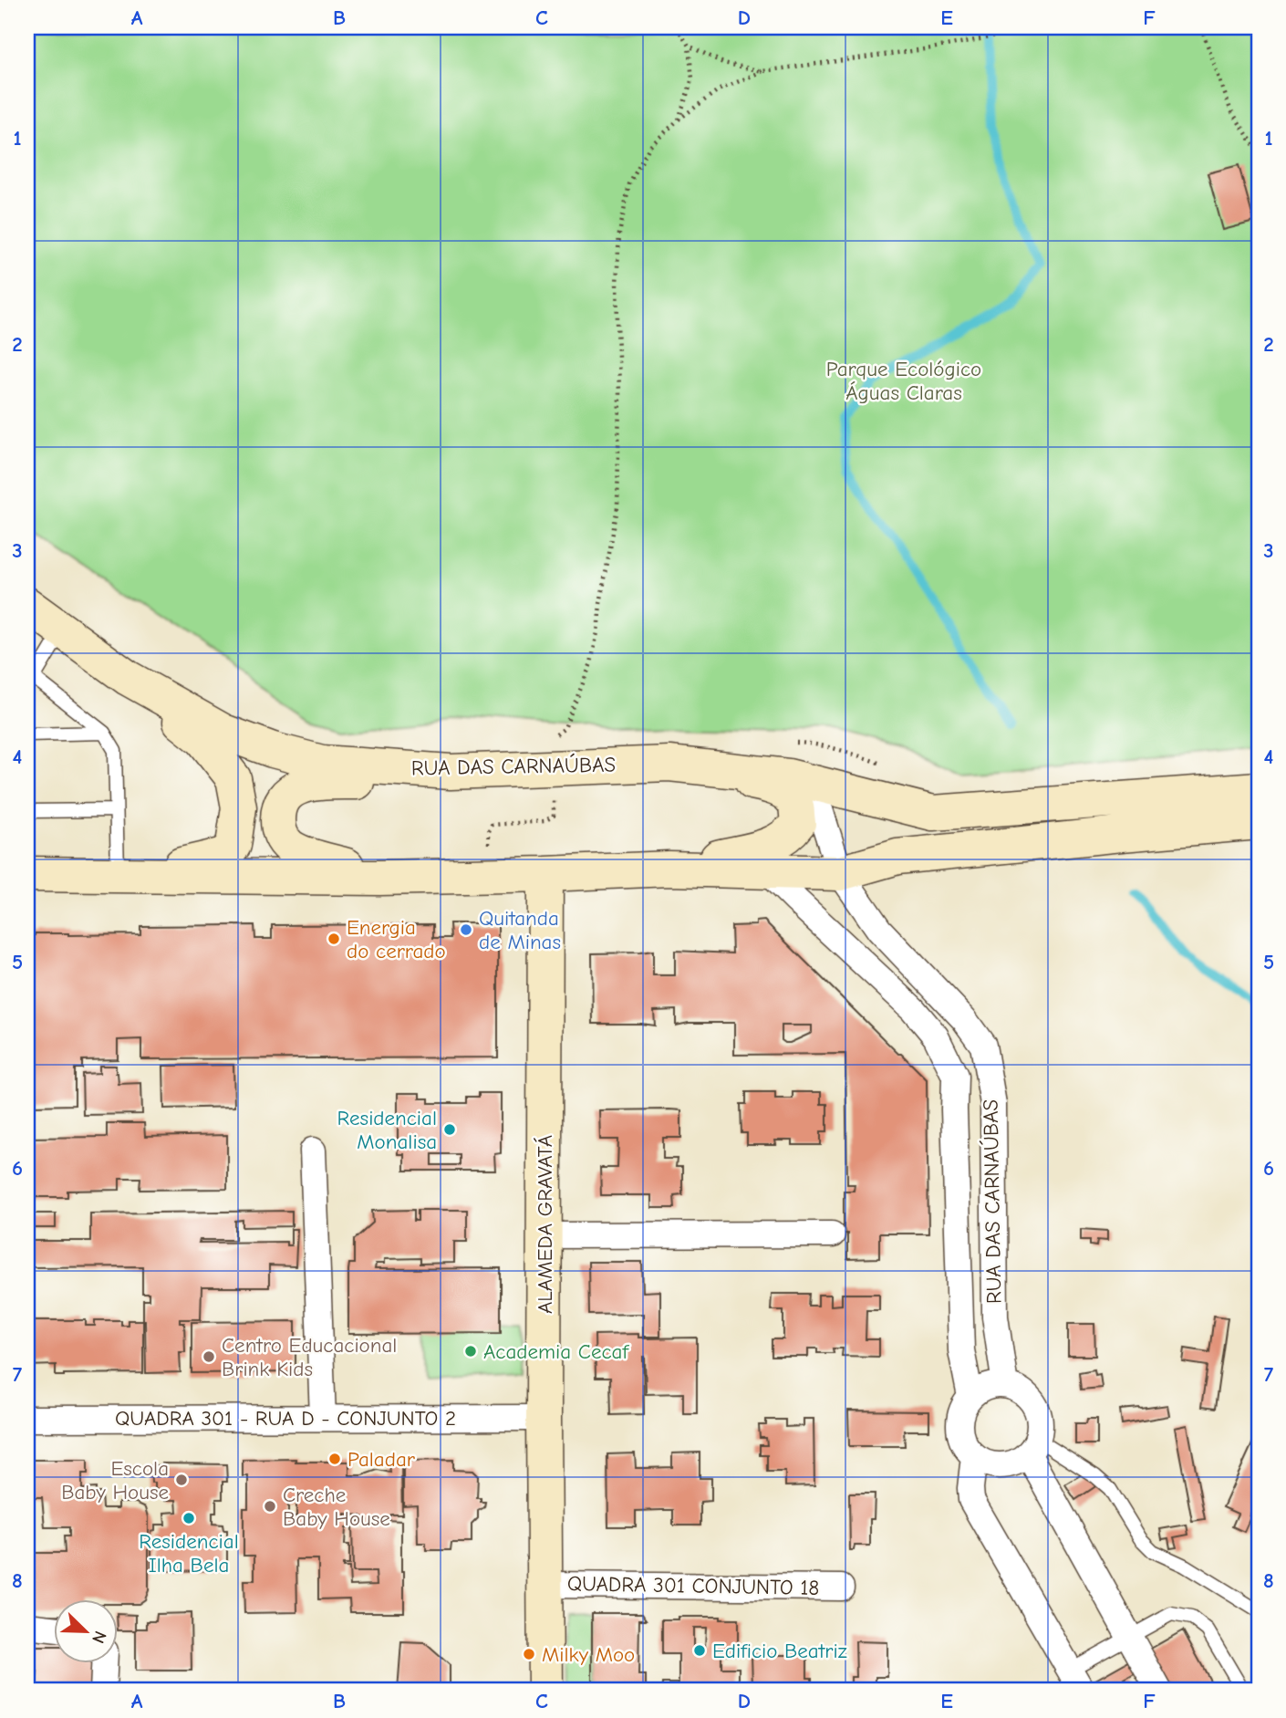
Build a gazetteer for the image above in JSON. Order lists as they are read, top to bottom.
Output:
{
  "streets": {
    "street": [
      "RUA DAS CARNAÚBAS",
      "ALAMEDA GRAVATÁ",
      "QUADRA 301 - RUA D - CONJUNTO 2",
      "QUADRA 301 CONJUNTO 18"
    ]
  },
  "crossings": [
    ["ALAMEDA GRAVATÁ", "QUADRA 301 - RUA D - CONJUNTO 2"],
    ["ALAMEDA GRAVATÁ", "QUADRA 301 CONJUNTO 18"]
  ],
  "parks": ["Parque Ecológico Águas Claras"],
  "places": [
    "Quitanda de Minas",
    "Energia do cerrado",
    "Residencial Monalisa",
    "Academia Cecaf",
    "Centro Educacional Brink Kids",
    "Paladar",
    "Escola Baby House",
    "Creche Baby House",
    "Residencial Ilha Bela",
    "Edificio Beatriz",
    "Milky Moo"
  ],
  "north": "bottom right",
  "grid": {
    "columns": [
      "A",
      "B",
      "C",
      "D",
      "E",
      "F"
    ],
    "rows": [
      "1",
      "2",
      "3",
      "4",
      "5",
      "6",
      "7",
      "8"
    ]
  }
}
